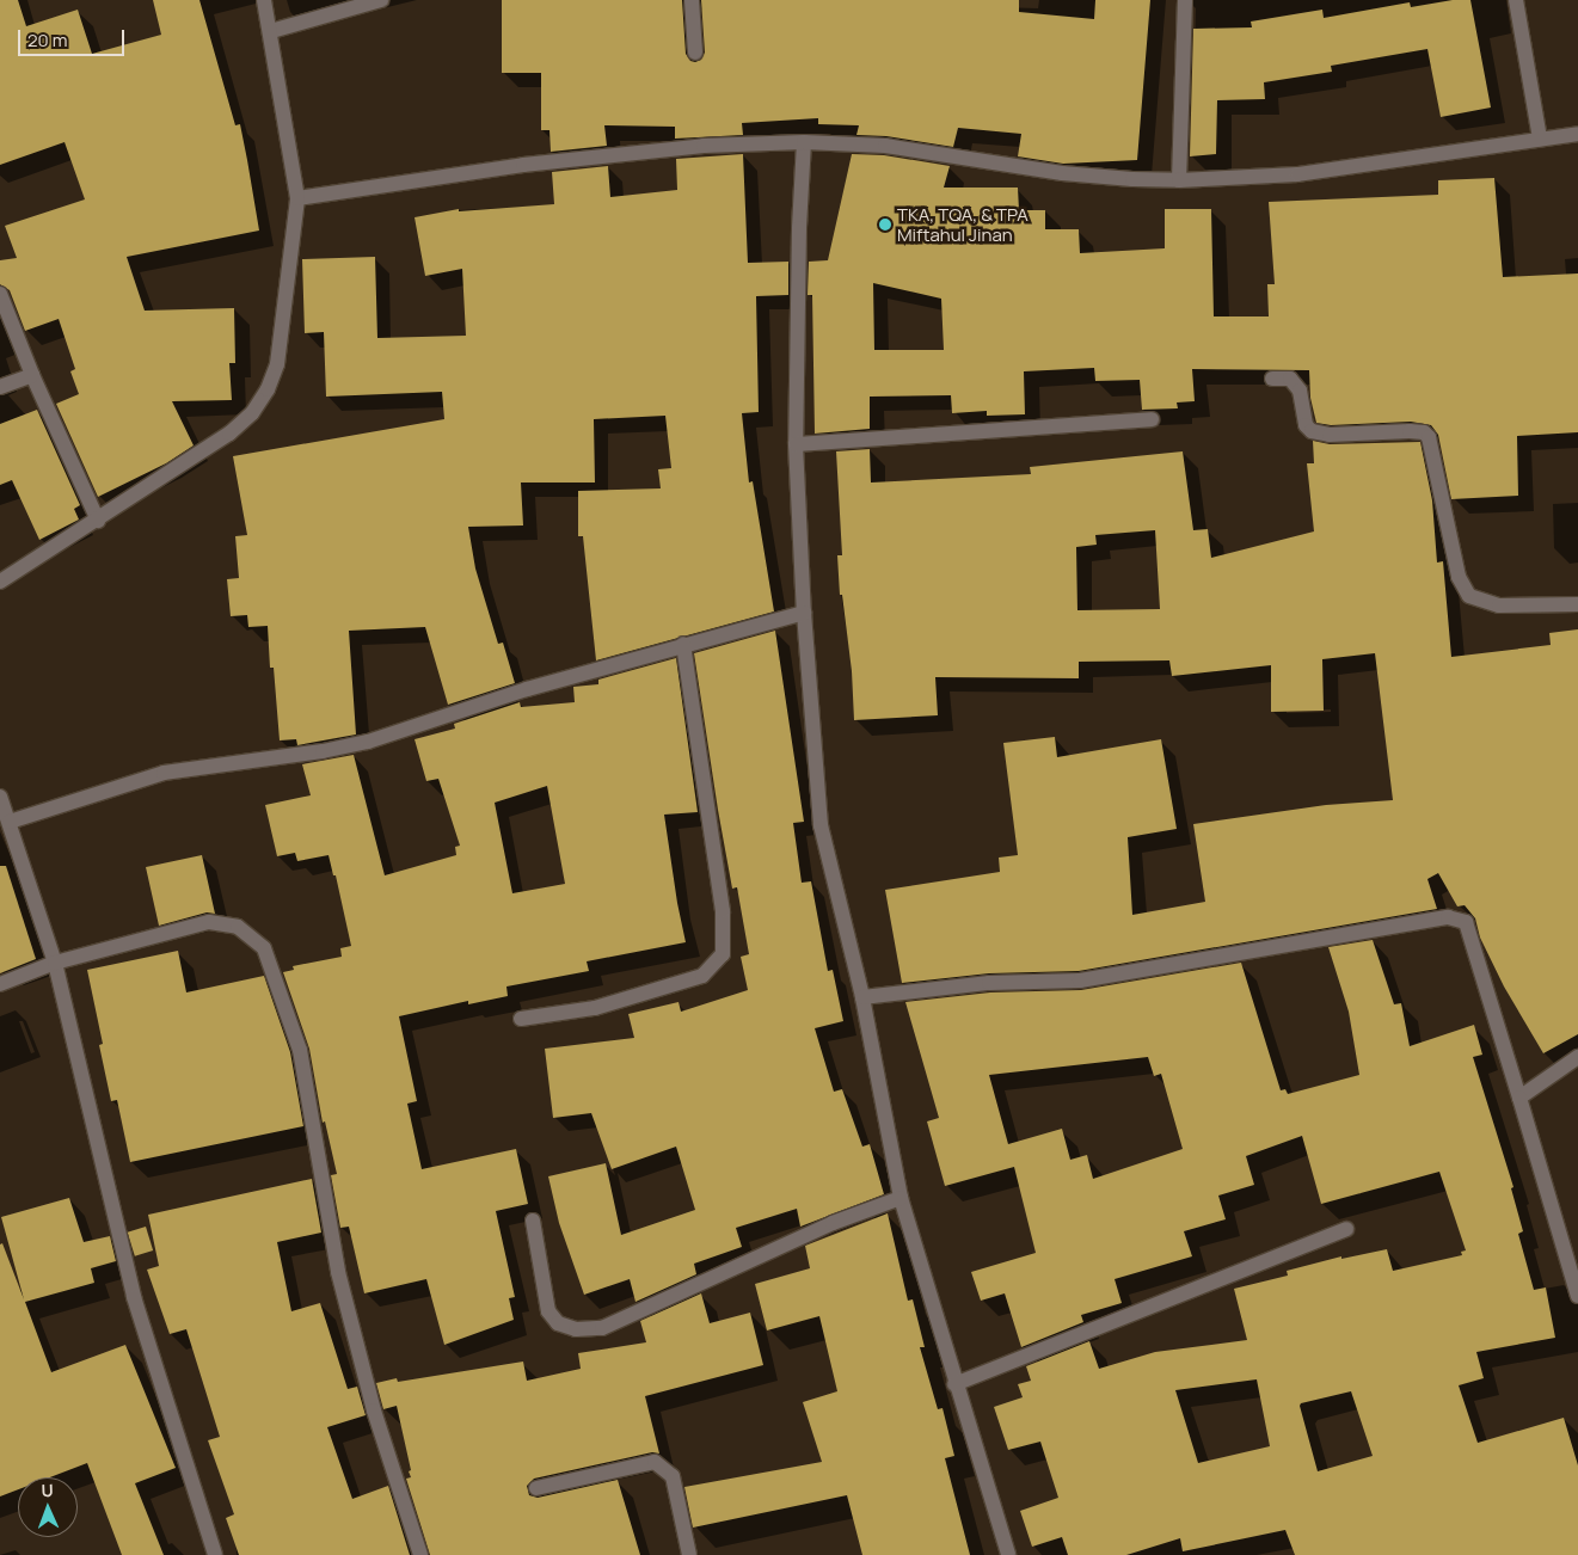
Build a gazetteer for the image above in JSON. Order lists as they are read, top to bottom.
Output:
{
  "places": ["TKA, TQA, & TPA Miftahul Jinan"],
  "scale_bar": "20 m",
  "north": "top"
}
